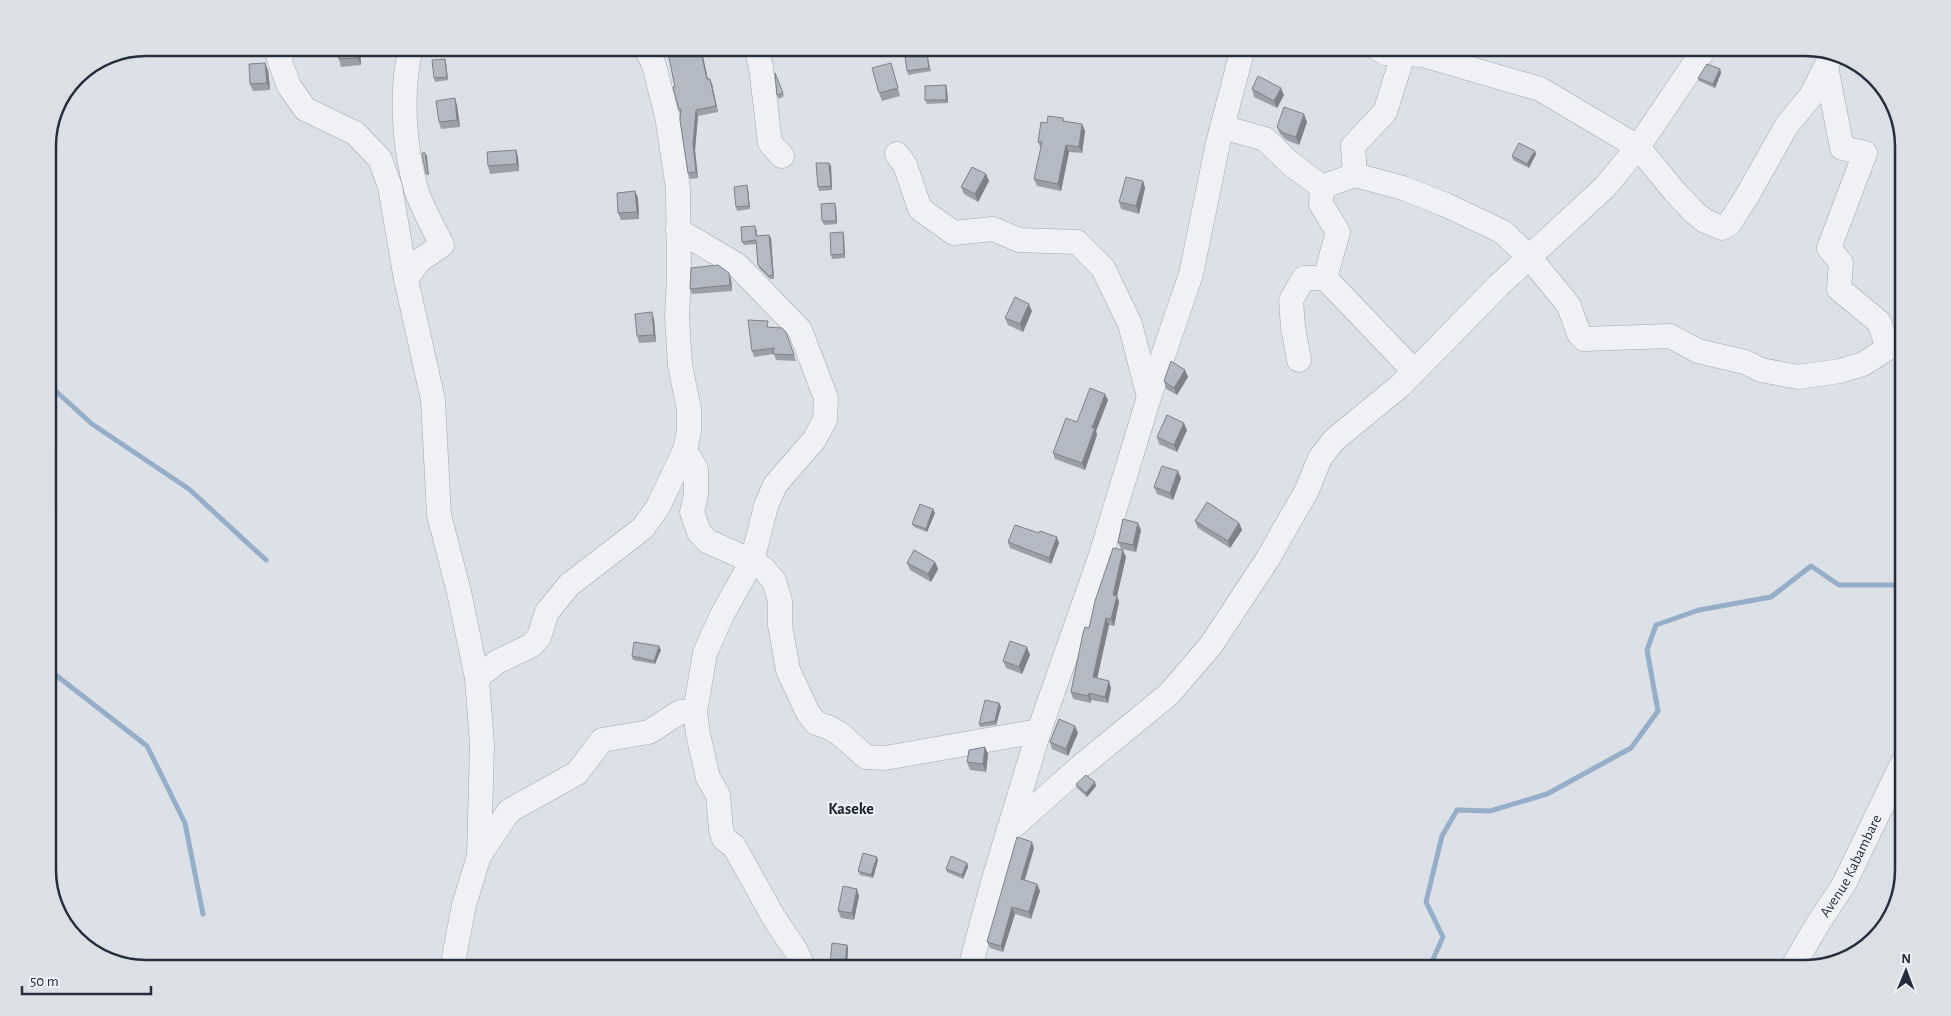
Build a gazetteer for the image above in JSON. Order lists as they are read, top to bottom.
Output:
{
  "streets": {
    "street": ["Avenue Kabambare"]
  },
  "districts": ["Kaseke"],
  "scale_bar": "50 m",
  "north": "top"
}
